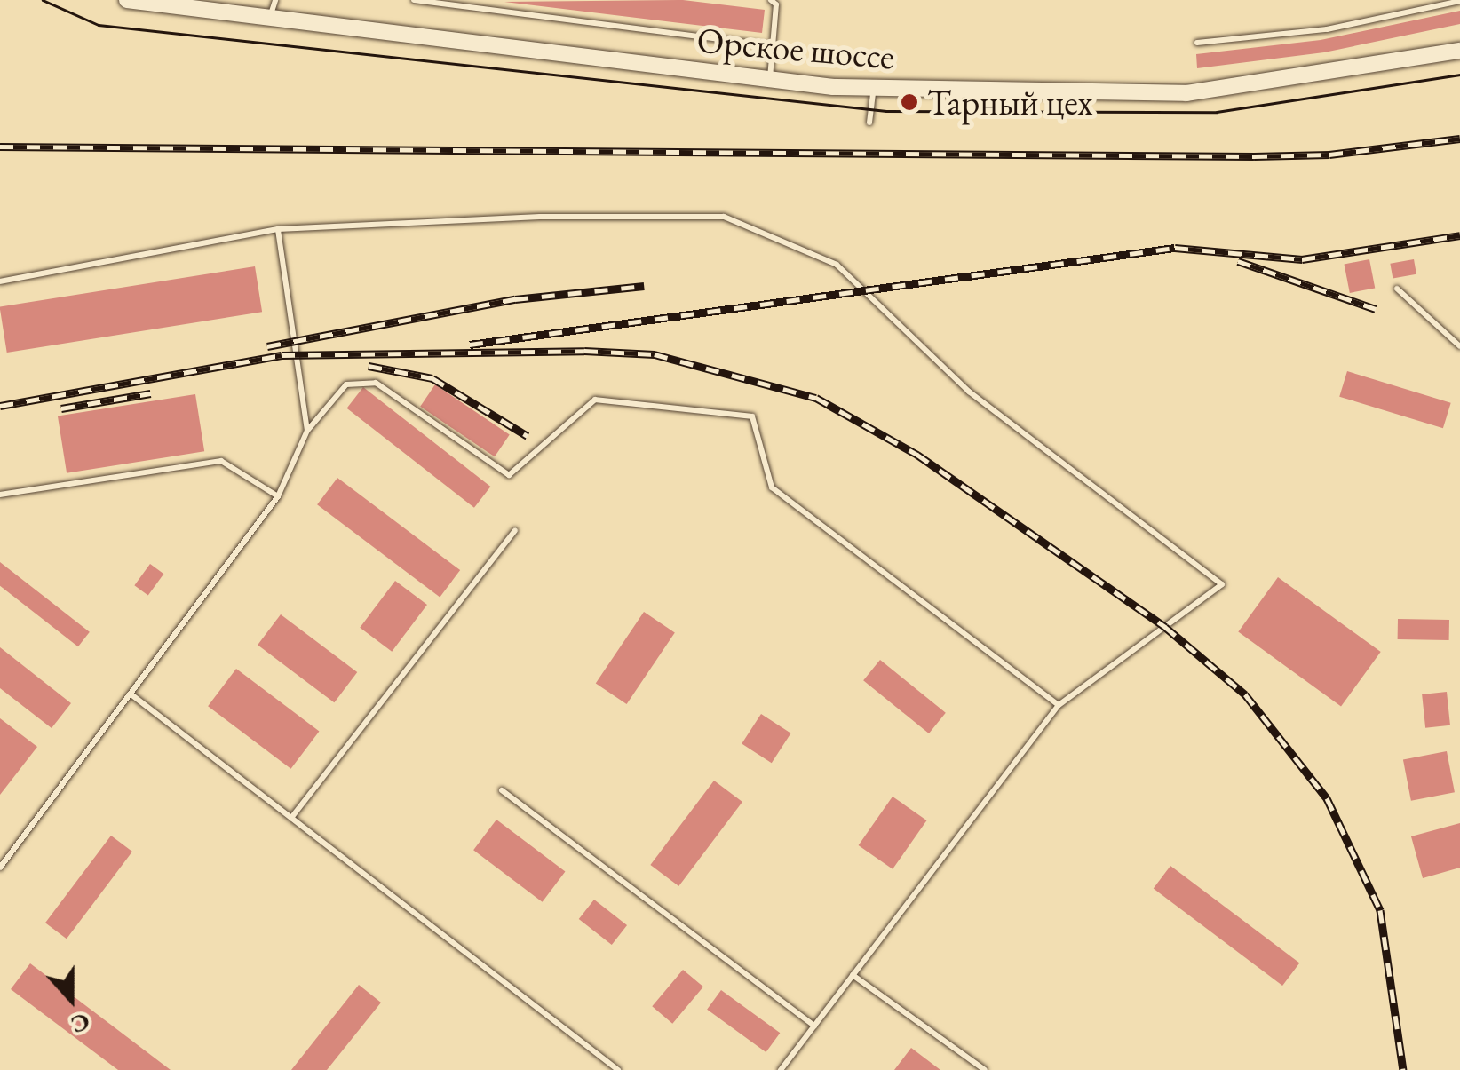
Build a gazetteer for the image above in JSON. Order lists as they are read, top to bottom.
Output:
{
  "streets": {
    "street": ["Орское шоссе"]
  },
  "places": ["Тарный цех"],
  "north": "bottom"
}
